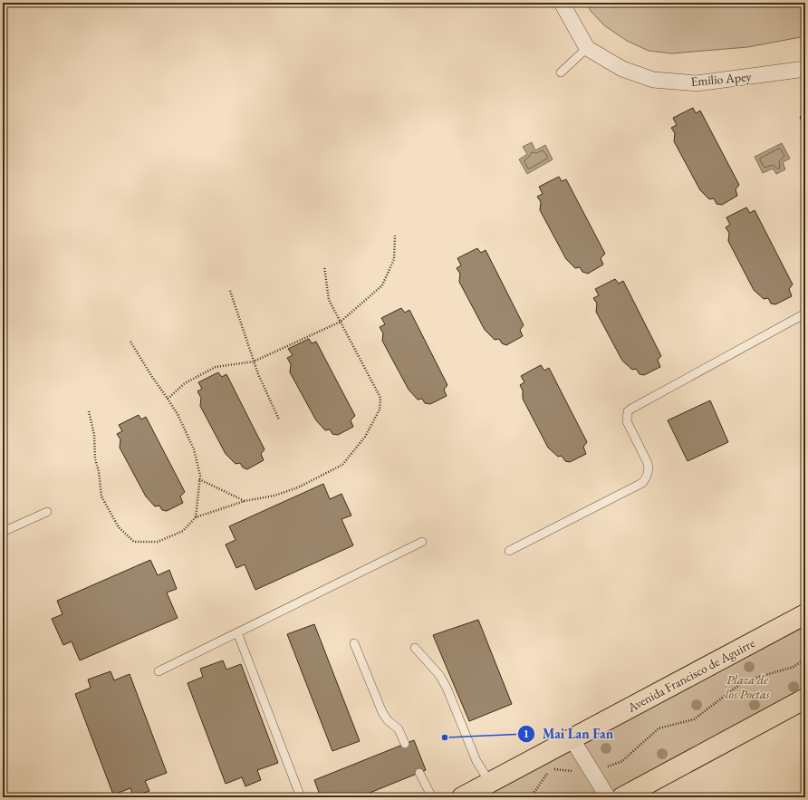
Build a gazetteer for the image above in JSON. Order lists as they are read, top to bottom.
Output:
{
  "streets": {
    "main road": ["Avenida Francisco de Aguirre"],
    "street": ["Emilio Apey"]
  },
  "parks": ["Plaza de los Poetas"],
  "places": ["Mai Lan Fan"]
}
